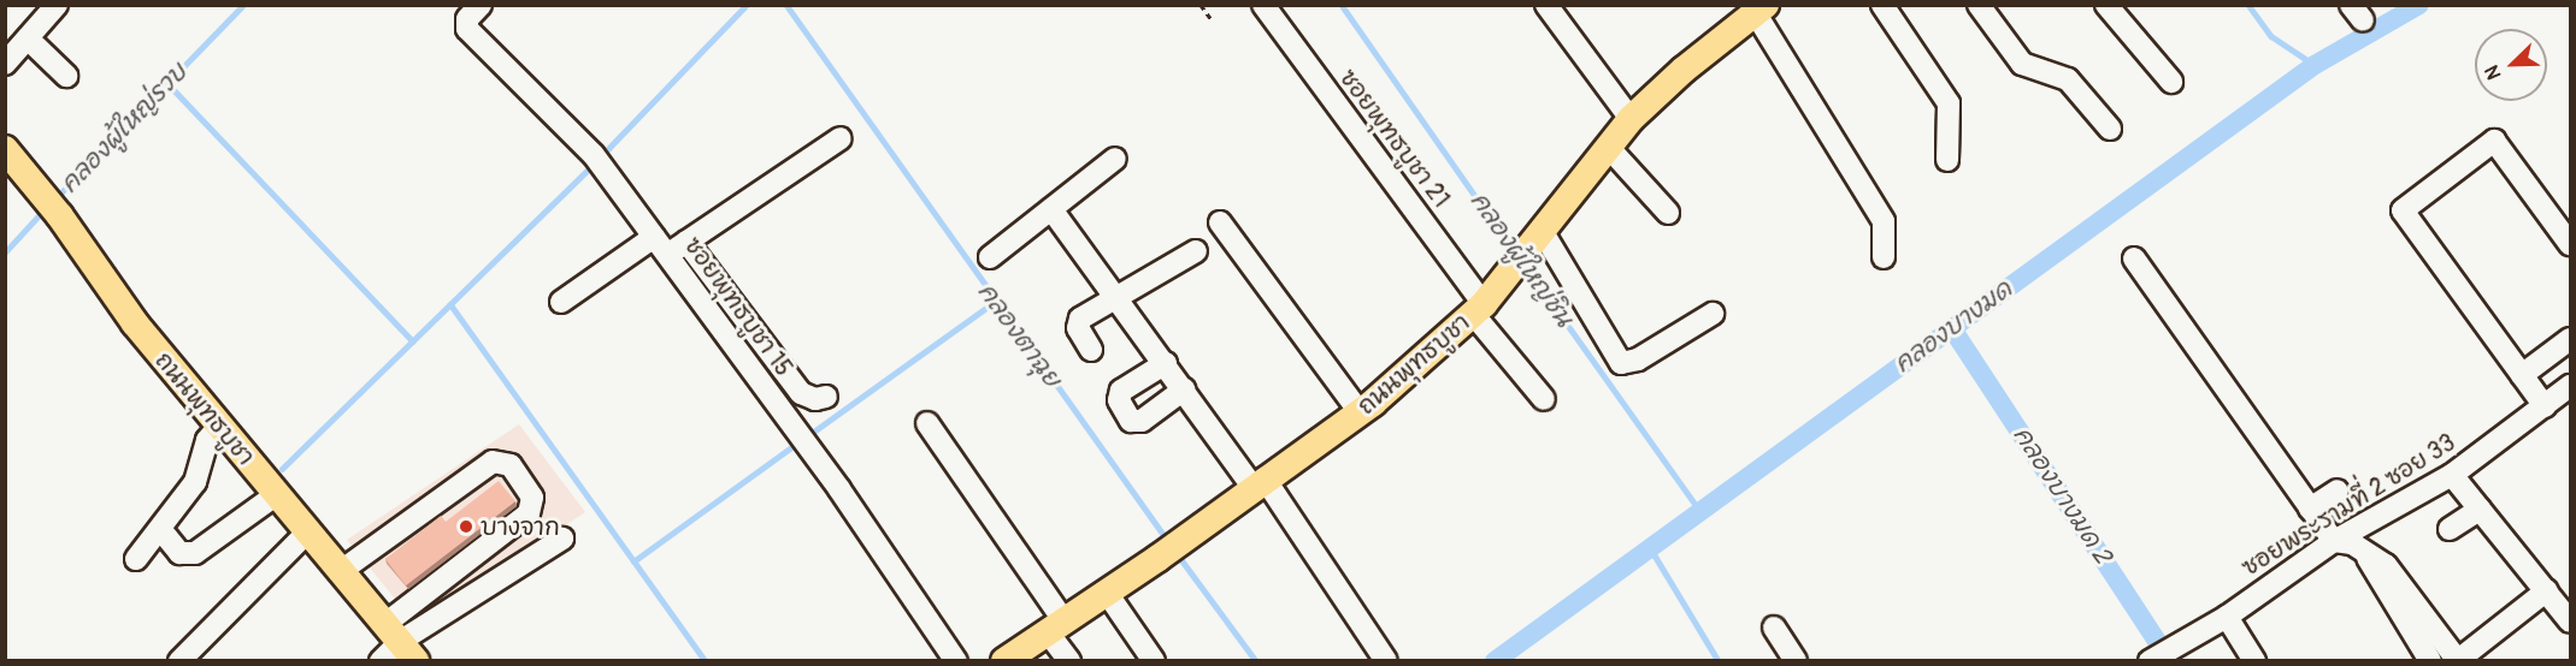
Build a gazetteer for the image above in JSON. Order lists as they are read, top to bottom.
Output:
{
  "streets": {
    "main road": ["ถนนพุทธบูชา"],
    "street": ["ซอยพุทธบูชา 21", "ซอยพุทธบูชา 15", "ซอยพระรามที่ 2 ซอย 33"]
  },
  "crossings": [
    ["ซอยพุทธบูชา 21", "ถนนพุทธบูชา"]
  ],
  "water": [
    "คลองผู้ใหญ่รวบ",
    "คลองผู้ใหญ่ชิน",
    "คลองบางมด",
    "คลองตาฉุย",
    "คลองบางมด 2"
  ],
  "places": ["บางจาก"],
  "north": "bottom left"
}
